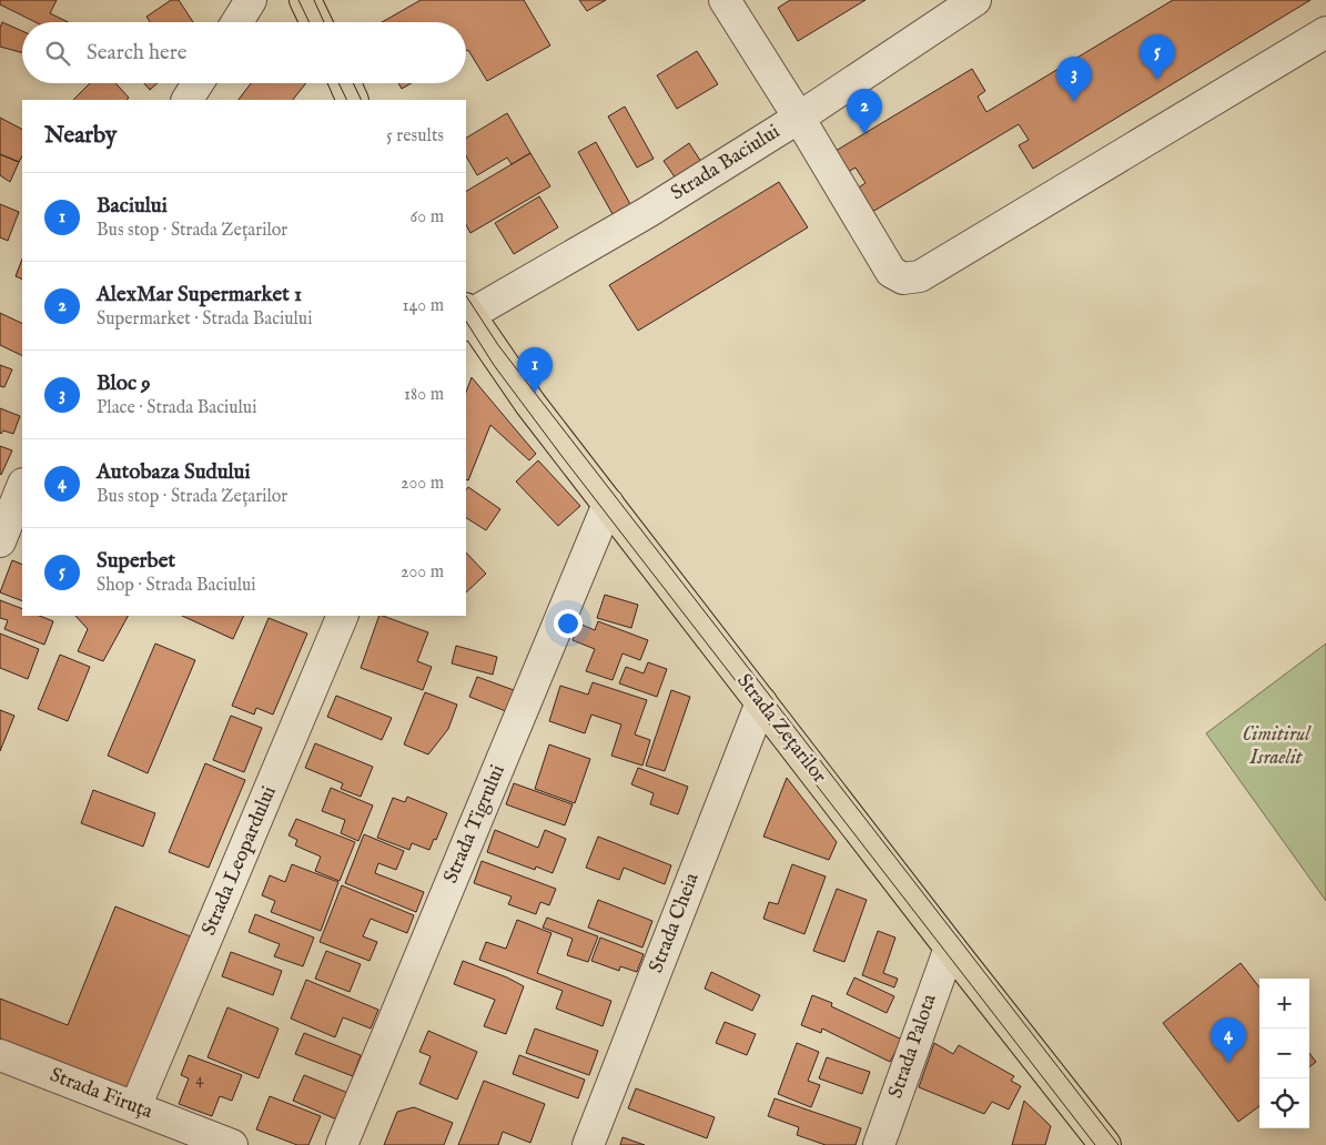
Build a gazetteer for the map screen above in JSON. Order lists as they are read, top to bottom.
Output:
{
  "streets": {
    "main road": ["Strada Zețarilor"],
    "street": [
      "Strada Baciului",
      "Strada Tigrului",
      "Strada Leopardului",
      "Strada Cheia",
      "Strada Palota",
      "Strada Firuța"
    ]
  },
  "crossings": [
    ["Strada Baciului", "Strada Zețarilor"],
    ["Strada Zețarilor", "Strada Tigrului"],
    ["Strada Zețarilor", "Strada Cheia"],
    ["Strada Zețarilor", "Strada Palota"],
    ["Strada Leopardului", "Strada Firuța"]
  ],
  "parks": ["Cimitirul Israelit"],
  "house_numbers": ["4"],
  "page": {
    "search": "Search here",
    "pins": [
      "5",
      "3",
      "2",
      "1",
      "4"
    ],
    "heading": ["Nearby", "5 results"],
    "list": [
      {
        "mark": "1",
        "name": "Baciului",
        "note": "Bus stop · Strada Zețarilor",
        "value": "60 m"
      },
      {
        "mark": "2",
        "name": "AlexMar Supermarket 1",
        "note": "Supermarket · Strada Baciului",
        "value": "140 m"
      },
      {
        "mark": "3",
        "name": "Bloc 9",
        "note": "Place · Strada Baciului",
        "value": "180 m"
      },
      {
        "mark": "4",
        "name": "Autobaza Sudului",
        "note": "Bus stop · Strada Zețarilor",
        "value": "200 m"
      },
      {
        "mark": "5",
        "name": "Superbet",
        "note": "Shop · Strada Baciului",
        "value": "200 m"
      }
    ],
    "map_buttons": ["+", "−"]
  }
}
